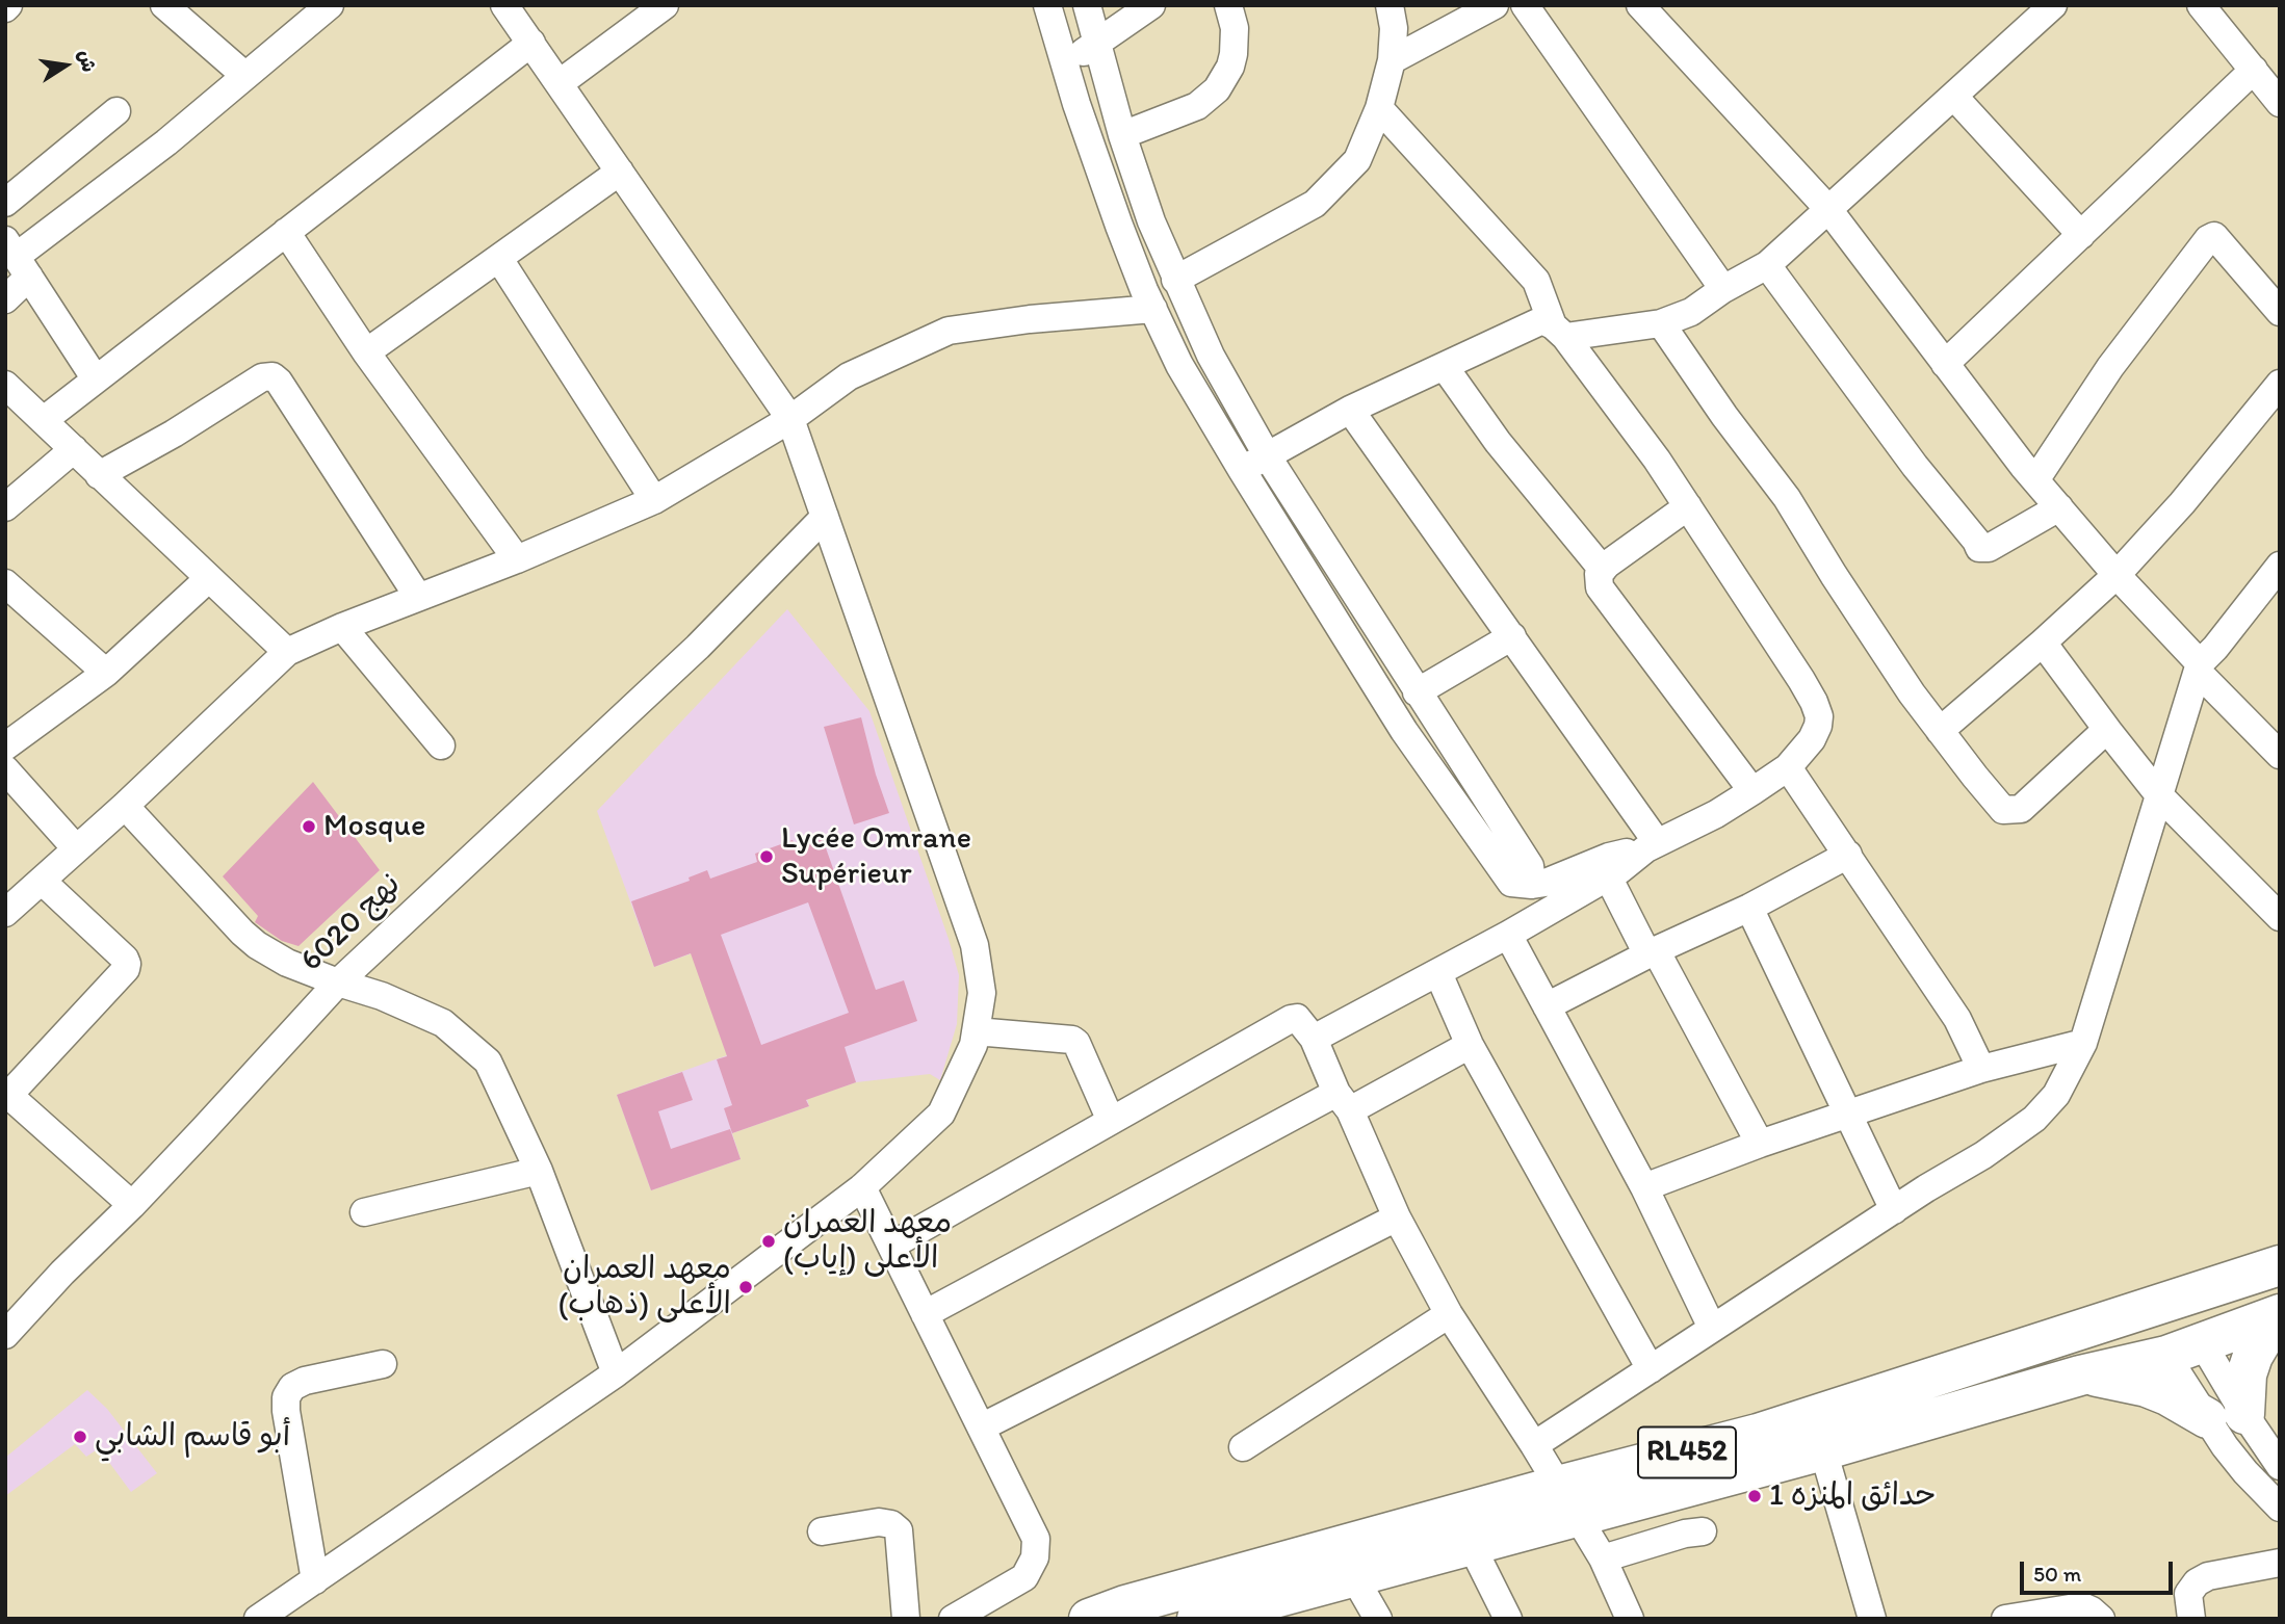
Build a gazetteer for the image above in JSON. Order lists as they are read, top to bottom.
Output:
{
  "streets": {
    "highway": ["RL452"],
    "street": ["نهج 6020"]
  },
  "places": [
    "Mosque",
    "Lycée Omrane Supérieur",
    "معهد العمران الأعلى (إياب)",
    "معهد العمران الأعلى (ذهاب)",
    "أبو قاسم الشابي",
    "حدائق المنزه 1"
  ],
  "scale_bar": "50 m",
  "north": "right"
}
